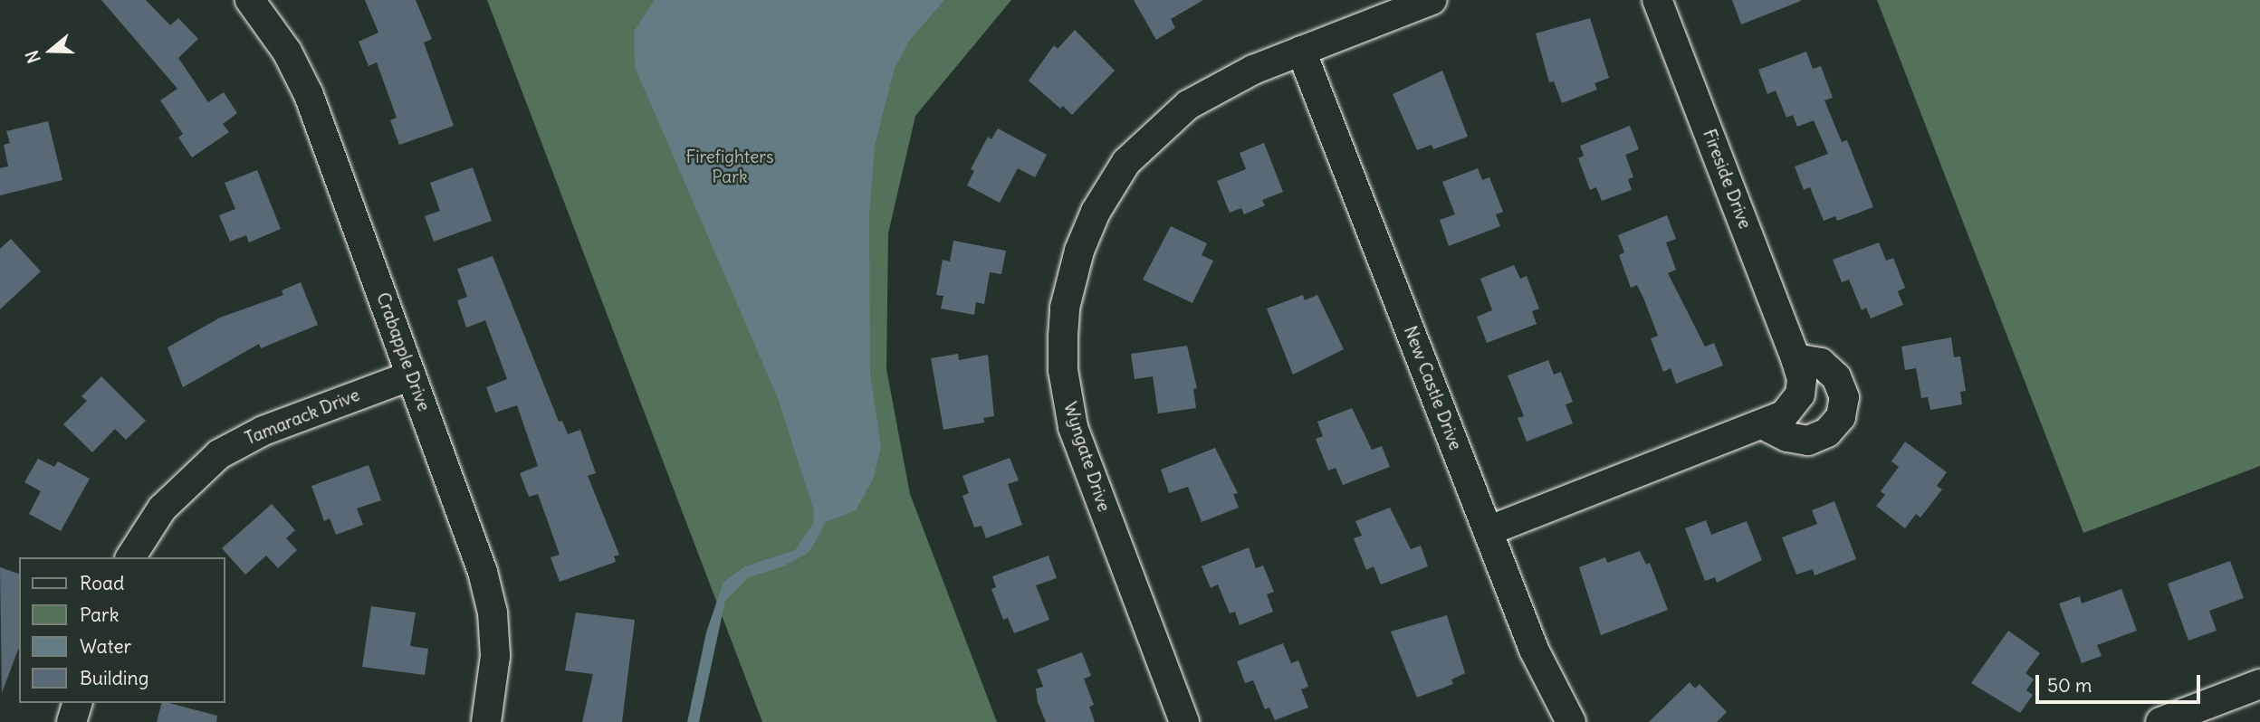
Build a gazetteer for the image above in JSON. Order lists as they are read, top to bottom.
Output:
{
  "streets": {
    "street": [
      "Fireside Drive",
      "Crabapple Drive",
      "New Castle Drive",
      "Tamarack Drive",
      "Wyngate Drive"
    ]
  },
  "crossings": [
    ["Fireside Drive", "New Castle Drive"],
    ["Crabapple Drive", "Tamarack Drive"],
    ["New Castle Drive", "Wyngate Drive"]
  ],
  "parks": ["Firefighters Park"],
  "legend": [
    "Road",
    "Park",
    "Water",
    "Building"
  ],
  "scale_bar": "50 m",
  "north": "left"
}
